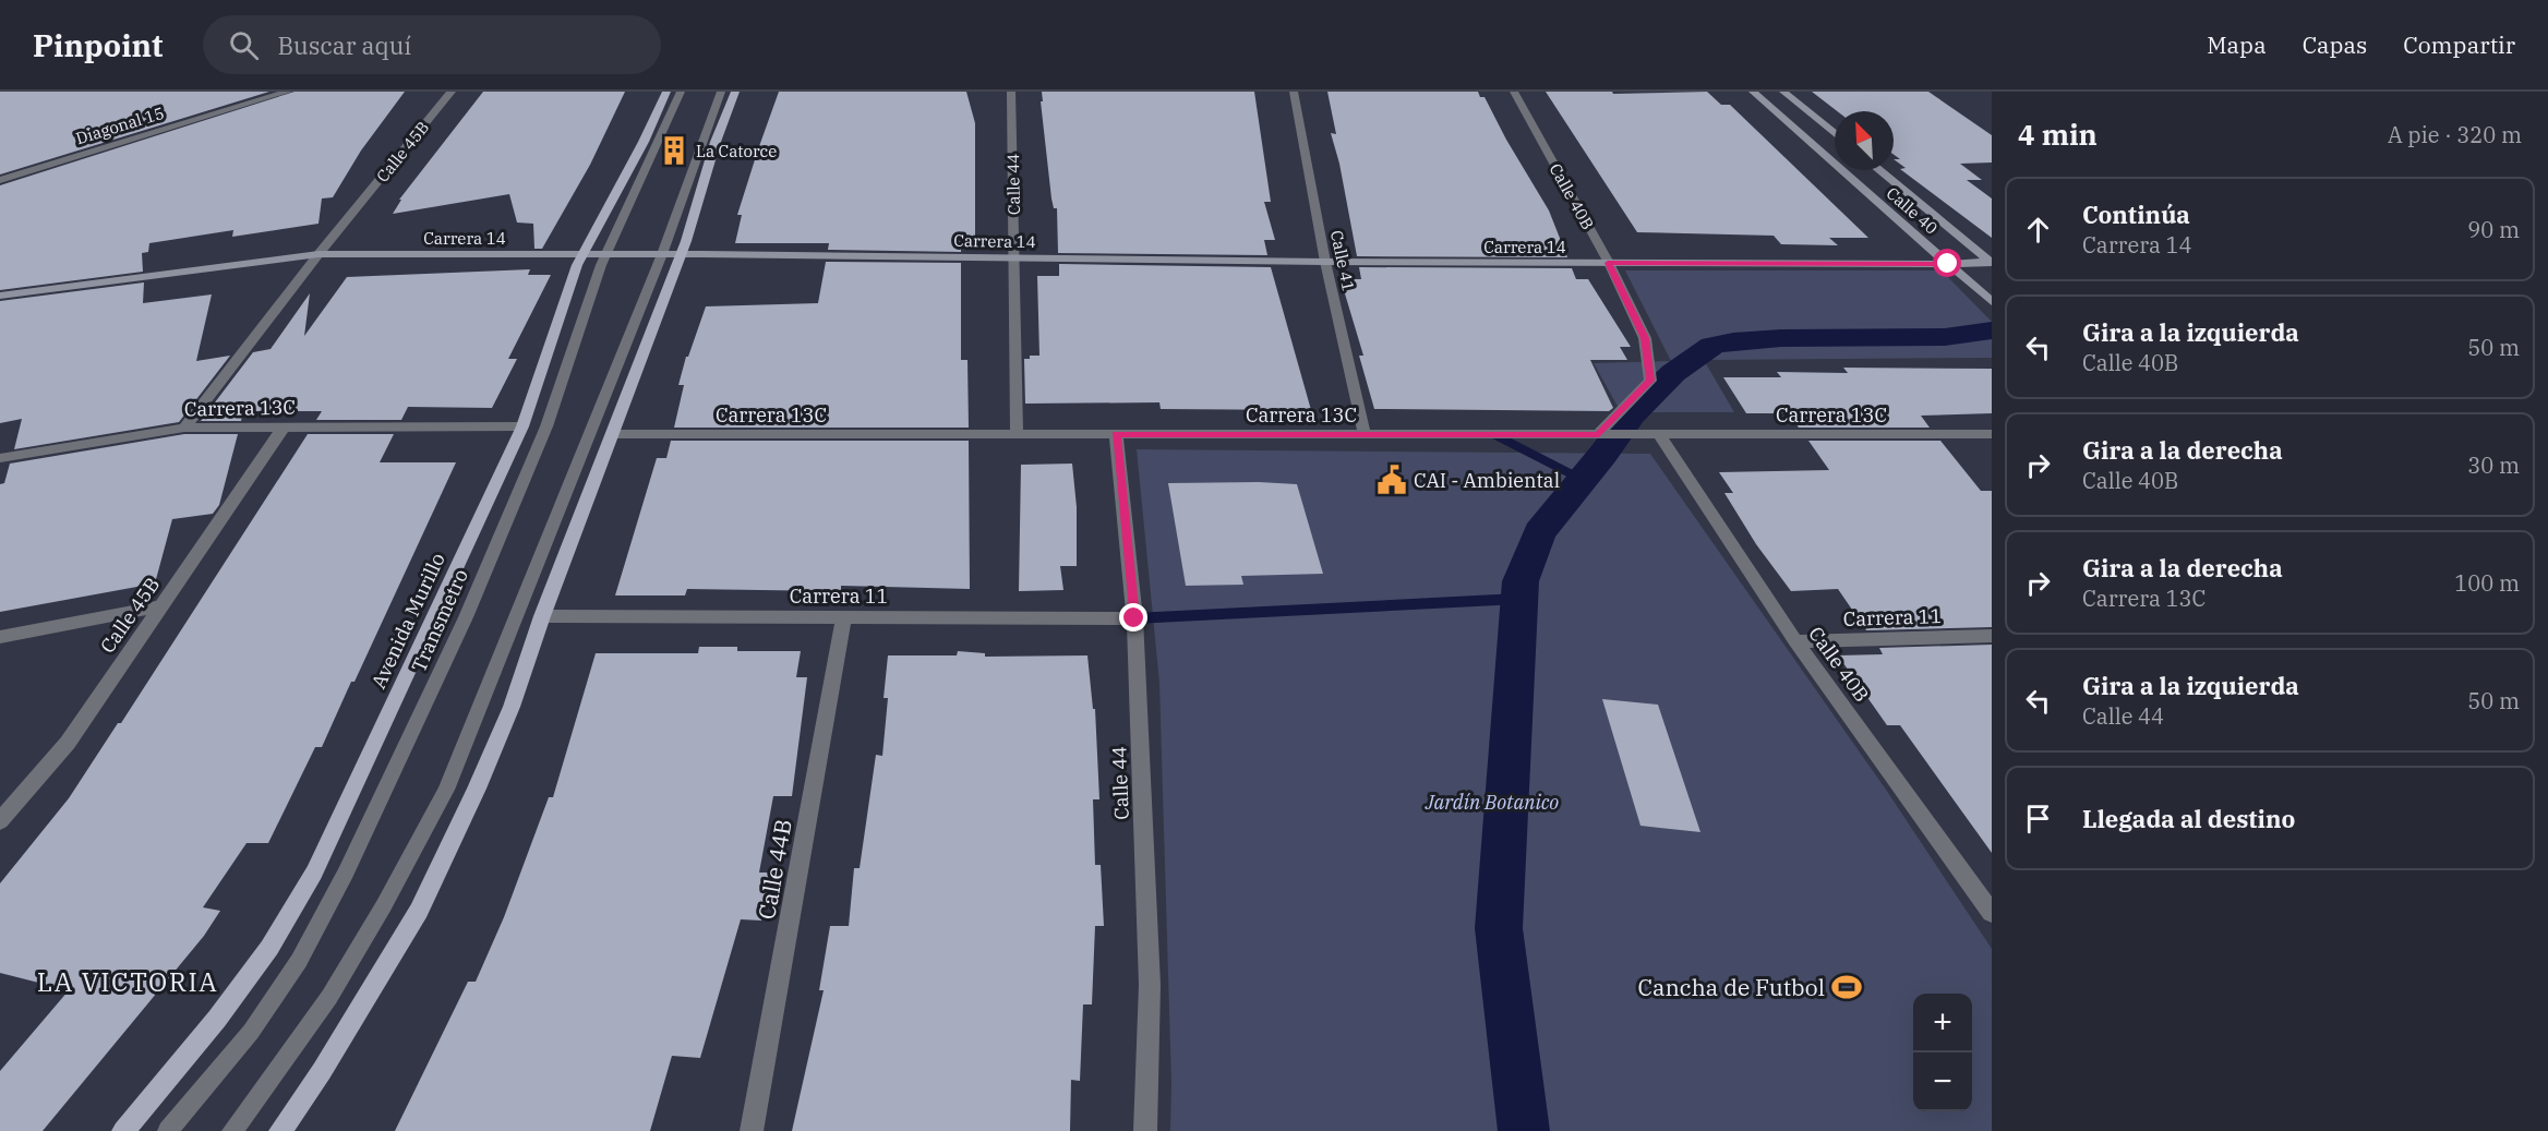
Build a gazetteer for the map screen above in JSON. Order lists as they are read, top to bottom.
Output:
{
  "streets": {
    "main road": ["Avenida Murillo"],
    "street": [
      "Diagonal 15",
      "Calle 45B",
      "Calle 44",
      "Calle 40B",
      "Calle 40",
      "Carrera 14",
      "Calle 41",
      "Carrera 13C",
      "Carrera 11",
      "Calle 44B"
    ],
    "lane": ["Transmetro"]
  },
  "crossings": [
    ["Calle 45B", "Carrera 14"],
    ["Calle 45B", "Carrera 13C"],
    ["Calle 44", "Carrera 14"],
    ["Calle 44", "Carrera 13C"],
    ["Calle 44", "Carrera 11"],
    ["Calle 40B", "Carrera 14"],
    ["Calle 40B", "Carrera 13C"],
    ["Calle 40B", "Carrera 11"],
    ["Calle 40", "Carrera 14"],
    ["Carrera 14", "Calle 41"],
    ["Carrera 14", "Avenida Murillo"],
    ["Carrera 14", "Transmetro"],
    ["Calle 41", "Carrera 13C"],
    ["Carrera 13C", "Avenida Murillo"],
    ["Carrera 11", "Calle 44B"]
  ],
  "districts": ["LA VICTORIA"],
  "parks": ["Jardín Botanico"],
  "places": {
    "building": ["La Catorce"],
    "public building": ["CAI - Ambiental"],
    "sports": ["Cancha de Futbol"]
  },
  "north": "top left",
  "page": {
    "header": "Pinpoint",
    "search": "Buscar aquí",
    "nav": ["Mapa", "Capas", "Compartir"],
    "heading": ["4 min", "A pie · 320 m"],
    "list": [
      ["Continúa", "Carrera 14", "90 m"],
      ["Gira a la izquierda", "Calle 40B", "50 m"],
      ["Gira a la derecha", "Calle 40B", "30 m"],
      ["Gira a la derecha", "Carrera 13C", "100 m"],
      ["Gira a la izquierda", "Calle 44", "50 m"],
      "Llegada al destino"
    ],
    "map_buttons": ["+", "−"]
  }
}
